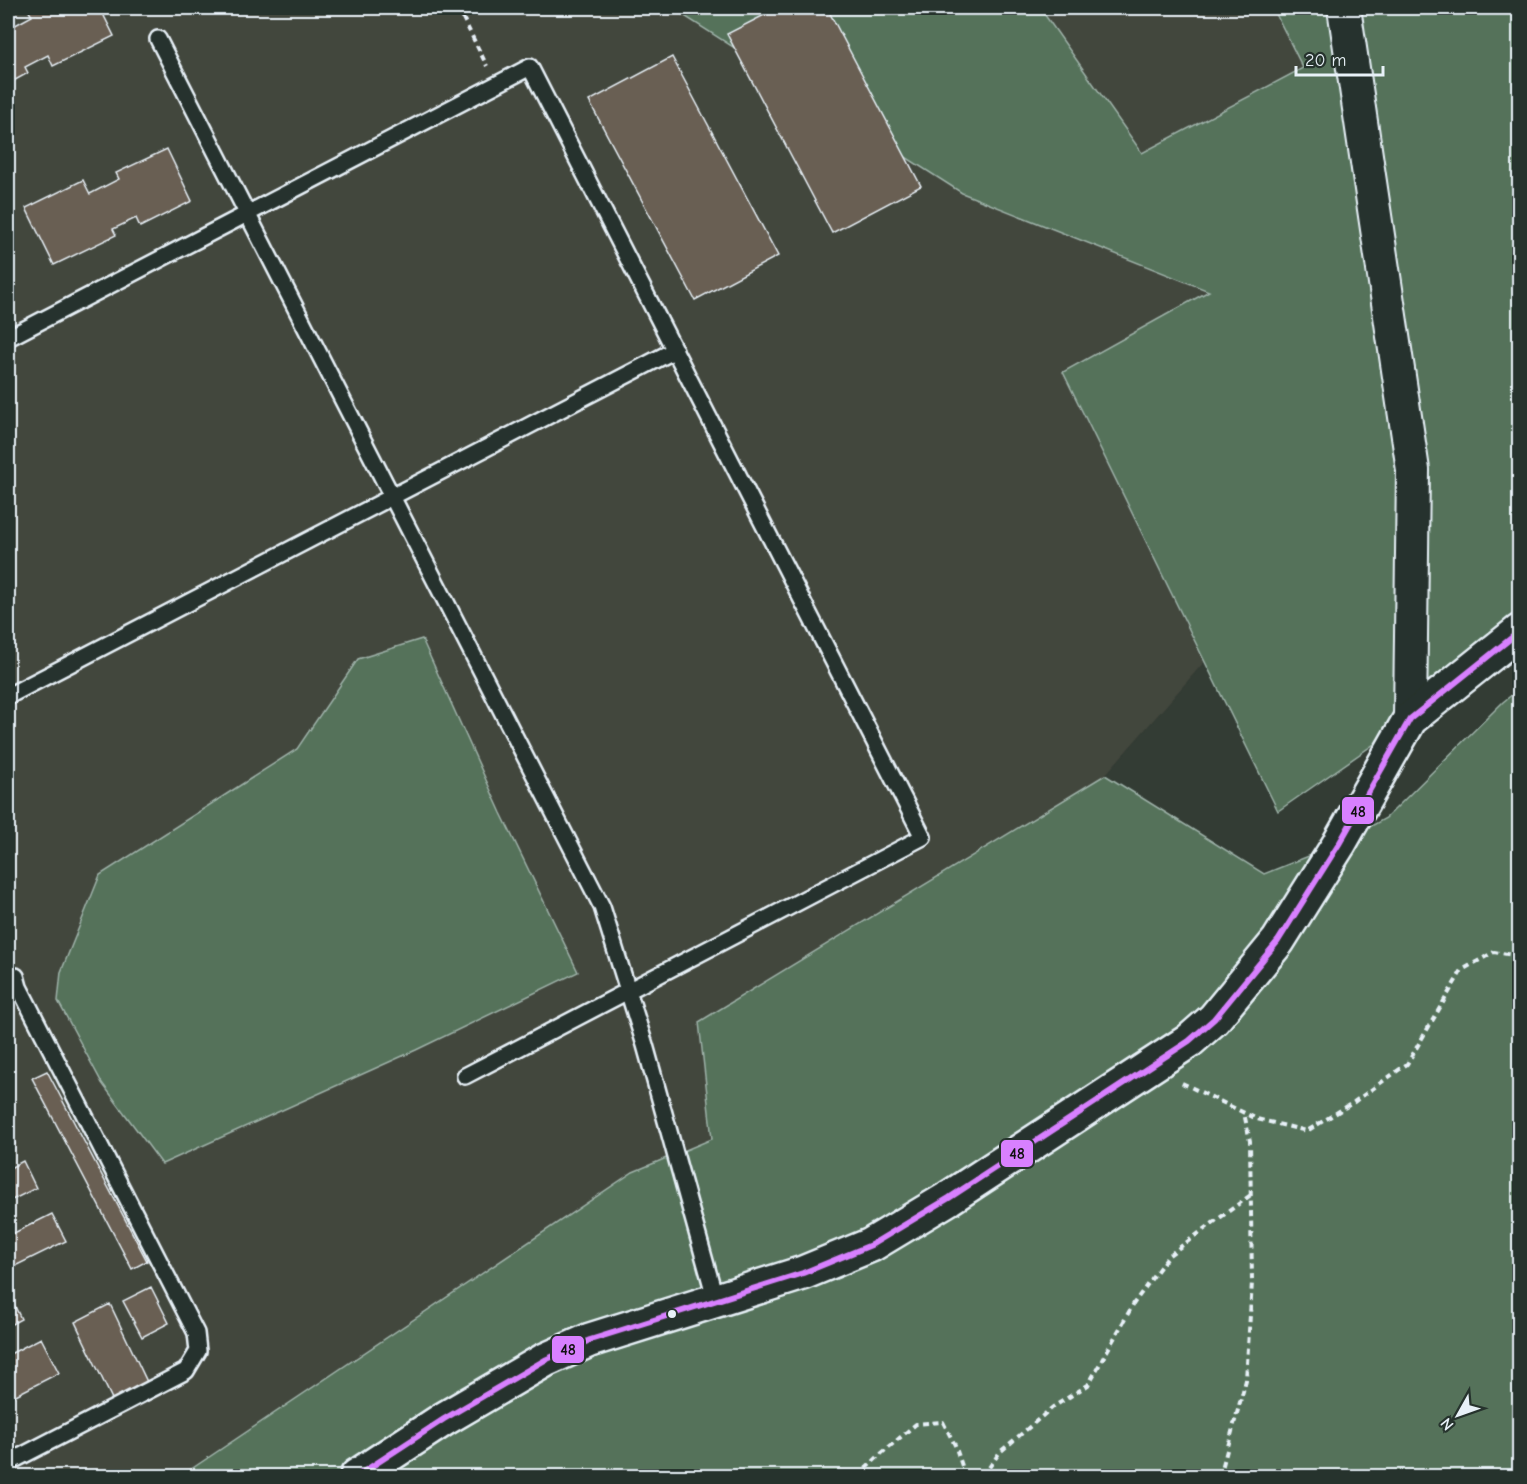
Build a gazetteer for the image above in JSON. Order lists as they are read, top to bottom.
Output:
{
  "lines": ["transit line 48"],
  "scale_bar": "20 m",
  "north": "bottom left"
}
